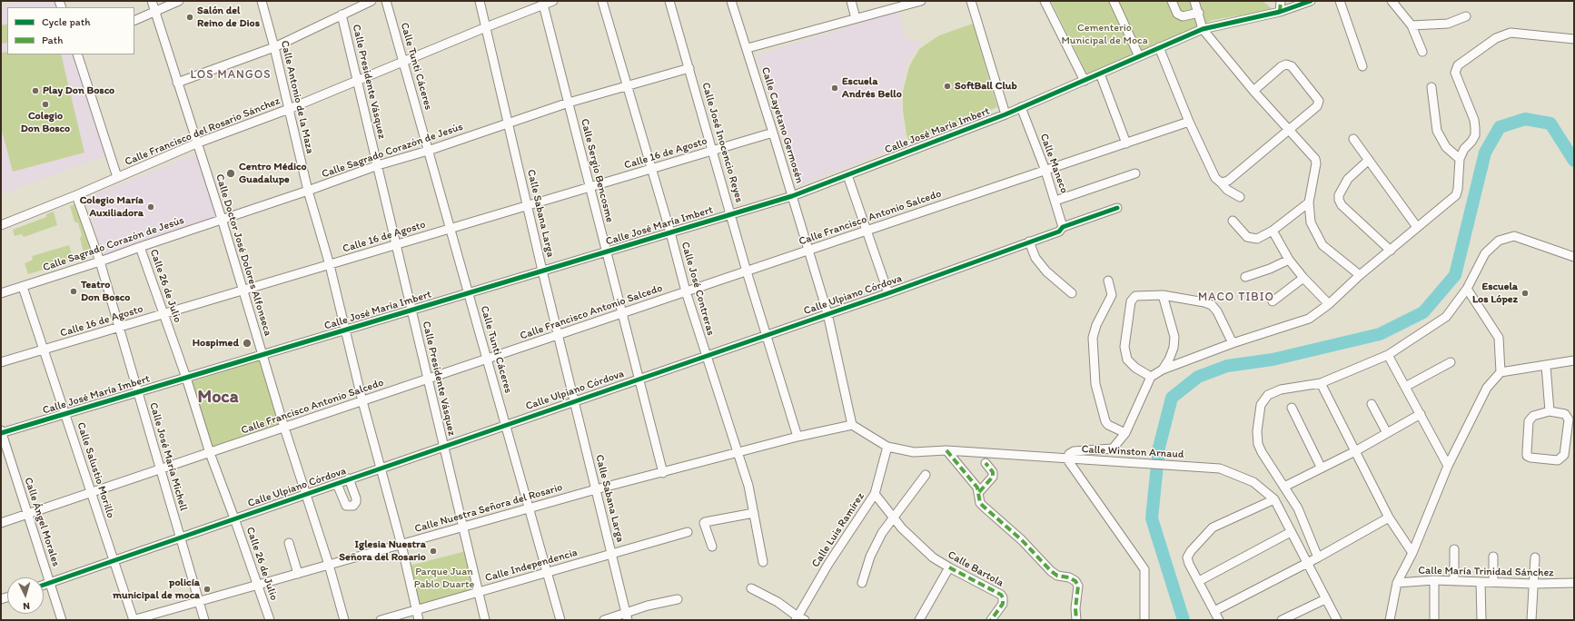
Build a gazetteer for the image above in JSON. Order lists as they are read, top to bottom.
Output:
{
  "streets": {
    "street": [
      "Calle Tunti Cáceres",
      "Calle Presidente Vásquez",
      "Calle Antonio de la Maza",
      "Calle Cayetano Germosén",
      "Calle José María Imbert",
      "Calle Francisco del Rosario Sánchez",
      "Calle José Inocencio Reyes",
      "Calle Sagrado Corazón de Jesús",
      "Calle 16 de Agosto",
      "Calle Maneco",
      "Calle Sergio Bencosme",
      "Calle Sabana Larga",
      "Calle Francisco Antonio Salcedo",
      "Calle Doctor José Dolores Alfonseca",
      "Calle 26 de Julio",
      "Calle José Contreras",
      "Calle Ulpiano Córdova",
      "Calle Winston Arnaud",
      "Calle José María Michell",
      "Calle Salustio Morillo",
      "Calle Nuestra Señora del Rosario",
      "Calle Ángel Morales",
      "Calle Luis Ramírez",
      "Calle Independencia",
      "Calle Bartola",
      "Calle María Trinidad Sánchez"
    ]
  },
  "crossings": [
    ["Calle Tunti Cáceres", "Calle José María Imbert"],
    ["Calle Tunti Cáceres", "Calle Francisco del Rosario Sánchez"],
    ["Calle Tunti Cáceres", "Calle Sagrado Corazón de Jesús"],
    ["Calle Tunti Cáceres", "Calle 16 de Agosto"],
    ["Calle Tunti Cáceres", "Calle Francisco Antonio Salcedo"],
    ["Calle Tunti Cáceres", "Calle Ulpiano Córdova"],
    ["Calle Tunti Cáceres", "Calle Nuestra Señora del Rosario"],
    ["Calle Tunti Cáceres", "Calle Independencia"],
    ["Calle Presidente Vásquez", "Calle José María Imbert"],
    ["Calle Presidente Vásquez", "Calle Francisco del Rosario Sánchez"],
    ["Calle Presidente Vásquez", "Calle Sagrado Corazón de Jesús"],
    ["Calle Presidente Vásquez", "Calle 16 de Agosto"],
    ["Calle Presidente Vásquez", "Calle Francisco Antonio Salcedo"],
    ["Calle Presidente Vásquez", "Calle Ulpiano Córdova"],
    ["Calle Presidente Vásquez", "Calle Nuestra Señora del Rosario"],
    ["Calle Presidente Vásquez", "Calle Independencia"],
    ["Calle Antonio de la Maza", "Calle José María Imbert"],
    ["Calle Antonio de la Maza", "Calle Francisco del Rosario Sánchez"],
    ["Calle Antonio de la Maza", "Calle Sagrado Corazón de Jesús"],
    ["Calle Antonio de la Maza", "Calle 16 de Agosto"],
    ["Calle Antonio de la Maza", "Calle Francisco Antonio Salcedo"],
    ["Calle Antonio de la Maza", "Calle Ulpiano Córdova"],
    ["Calle Antonio de la Maza", "Calle Nuestra Señora del Rosario"],
    ["Calle Antonio de la Maza", "Calle Independencia"],
    ["Calle Cayetano Germosén", "Calle José María Imbert"],
    ["Calle Cayetano Germosén", "Calle 16 de Agosto"],
    ["Calle Cayetano Germosén", "Calle Francisco Antonio Salcedo"],
    ["Calle Cayetano Germosén", "Calle Ulpiano Córdova"],
    ["Calle Cayetano Germosén", "Calle Winston Arnaud"],
    ["Calle Cayetano Germosén", "Calle Nuestra Señora del Rosario"],
    ["Calle José María Imbert", "Calle José Inocencio Reyes"],
    ["Calle José María Imbert", "Calle Maneco"],
    ["Calle José María Imbert", "Calle Sergio Bencosme"],
    ["Calle José María Imbert", "Calle Sabana Larga"],
    ["Calle José María Imbert", "Calle Doctor José Dolores Alfonseca"],
    ["Calle José María Imbert", "Calle 26 de Julio"],
    ["Calle José María Imbert", "Calle José Contreras"],
    ["Calle José María Imbert", "Calle José María Michell"],
    ["Calle José María Imbert", "Calle Salustio Morillo"],
    ["Calle José María Imbert", "Calle Ángel Morales"],
    ["Calle Francisco del Rosario Sánchez", "Calle Sergio Bencosme"],
    ["Calle Francisco del Rosario Sánchez", "Calle Sabana Larga"],
    ["Calle Francisco del Rosario Sánchez", "Calle Doctor José Dolores Alfonseca"],
    ["Calle Francisco del Rosario Sánchez", "Calle José María Michell"],
    ["Calle José Inocencio Reyes", "Calle Sagrado Corazón de Jesús"],
    ["Calle José Inocencio Reyes", "Calle 16 de Agosto"],
    ["Calle José Inocencio Reyes", "Calle Francisco Antonio Salcedo"],
    ["Calle José Inocencio Reyes", "Calle Ulpiano Córdova"],
    ["Calle José Inocencio Reyes", "Calle Nuestra Señora del Rosario"],
    ["Calle Sagrado Corazón de Jesús", "Calle Sergio Bencosme"],
    ["Calle Sagrado Corazón de Jesús", "Calle Sabana Larga"],
    ["Calle Sagrado Corazón de Jesús", "Calle Doctor José Dolores Alfonseca"],
    ["Calle Sagrado Corazón de Jesús", "Calle 26 de Julio"],
    ["Calle Sagrado Corazón de Jesús", "Calle José Contreras"],
    ["Calle Sagrado Corazón de Jesús", "Calle José María Michell"],
    ["Calle Sagrado Corazón de Jesús", "Calle Salustio Morillo"],
    ["Calle 16 de Agosto", "Calle Sergio Bencosme"],
    ["Calle 16 de Agosto", "Calle Sabana Larga"],
    ["Calle 16 de Agosto", "Calle Doctor José Dolores Alfonseca"],
    ["Calle 16 de Agosto", "Calle 26 de Julio"],
    ["Calle 16 de Agosto", "Calle José Contreras"],
    ["Calle 16 de Agosto", "Calle José María Michell"],
    ["Calle 16 de Agosto", "Calle Salustio Morillo"],
    ["Calle Maneco", "Calle Francisco Antonio Salcedo"],
    ["Calle Maneco", "Calle Ulpiano Córdova"],
    ["Calle Sergio Bencosme", "Calle Francisco Antonio Salcedo"],
    ["Calle Sergio Bencosme", "Calle Ulpiano Córdova"],
    ["Calle Sergio Bencosme", "Calle Nuestra Señora del Rosario"],
    ["Calle Sabana Larga", "Calle Francisco Antonio Salcedo"],
    ["Calle Sabana Larga", "Calle Ulpiano Córdova"],
    ["Calle Sabana Larga", "Calle Nuestra Señora del Rosario"],
    ["Calle Sabana Larga", "Calle Independencia"],
    ["Calle Francisco Antonio Salcedo", "Calle Doctor José Dolores Alfonseca"],
    ["Calle Francisco Antonio Salcedo", "Calle 26 de Julio"],
    ["Calle Francisco Antonio Salcedo", "Calle José Contreras"],
    ["Calle Francisco Antonio Salcedo", "Calle José María Michell"],
    ["Calle Francisco Antonio Salcedo", "Calle Salustio Morillo"],
    ["Calle Francisco Antonio Salcedo", "Calle Ángel Morales"],
    ["Calle Doctor José Dolores Alfonseca", "Calle Ulpiano Córdova"],
    ["Calle Doctor José Dolores Alfonseca", "Calle Nuestra Señora del Rosario"],
    ["Calle 26 de Julio", "Calle Ulpiano Córdova"],
    ["Calle 26 de Julio", "Calle Nuestra Señora del Rosario"],
    ["Calle José Contreras", "Calle Ulpiano Córdova"],
    ["Calle José Contreras", "Calle Nuestra Señora del Rosario"],
    ["Calle Ulpiano Córdova", "Calle José María Michell"],
    ["Calle Ulpiano Córdova", "Calle Salustio Morillo"],
    ["Calle Ulpiano Córdova", "Calle Ángel Morales"],
    ["Calle Winston Arnaud", "Calle Nuestra Señora del Rosario"],
    ["Calle Winston Arnaud", "Calle Luis Ramírez"],
    ["Calle José María Michell", "Calle Nuestra Señora del Rosario"],
    ["Calle Salustio Morillo", "Calle Nuestra Señora del Rosario"],
    ["Calle Luis Ramírez", "Calle Bartola"]
  ],
  "districts": ["LOS MANGOS", "MACO TIBIO", "Moca"],
  "parks": ["Cementerio Municipal de Moca", "Parque Juan Pablo Duarte"],
  "places": [
    "Salón del Reino de Dios",
    "SoftBall Club",
    "Escuela Andrés Bello",
    "Play Don Bosco",
    "Colegio Don Bosco",
    "Centro Médico Guadalupe",
    "Colegio María Auxiliadora",
    "Teatro Don Bosco",
    "Escuela Los López",
    "Hospimed",
    "Iglesia Nuestra Señora del Rosario",
    "policía municipal de moca"
  ],
  "legend": ["Cycle path", "Path"],
  "north": "bottom"
}
